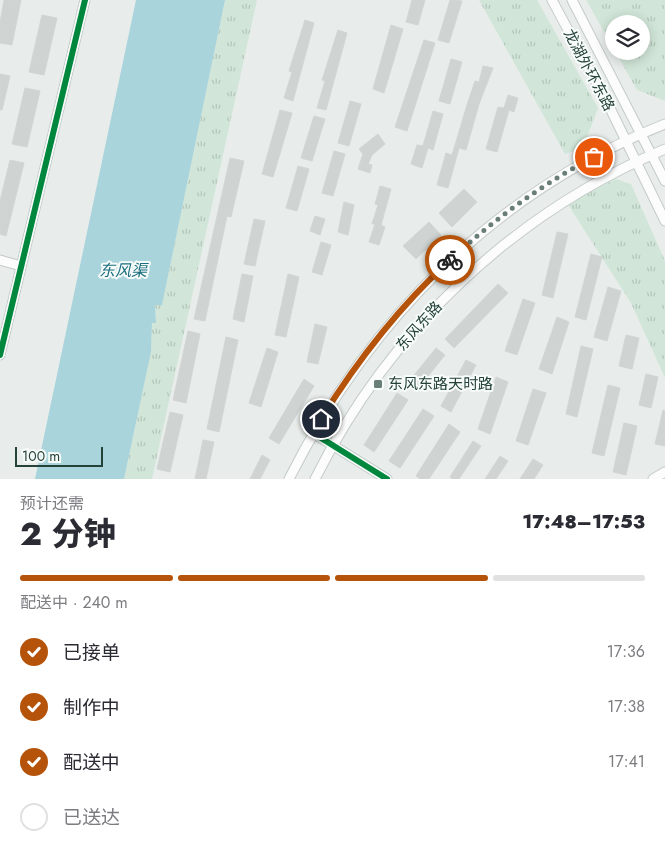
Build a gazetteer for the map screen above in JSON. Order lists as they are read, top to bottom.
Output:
{
  "streets": {
    "main road": ["龙湖外环东路", "东风东路"]
  },
  "crossings": [
    ["龙湖外环东路", "东风东路"]
  ],
  "water": ["东风渠"],
  "places": {
    "transit": ["东风东路天时路"]
  },
  "scale_bar": "100 m",
  "page": {
    "scale": "100 m",
    "heading": ["2 分钟", "预计还需", "17:48–17:53"],
    "bar": "配送中 · 240 m",
    "list": [
      ["已接单", "17:36"],
      ["制作中", "17:38"],
      ["配送中", "17:41"],
      "已送达"
    ]
  }
}
